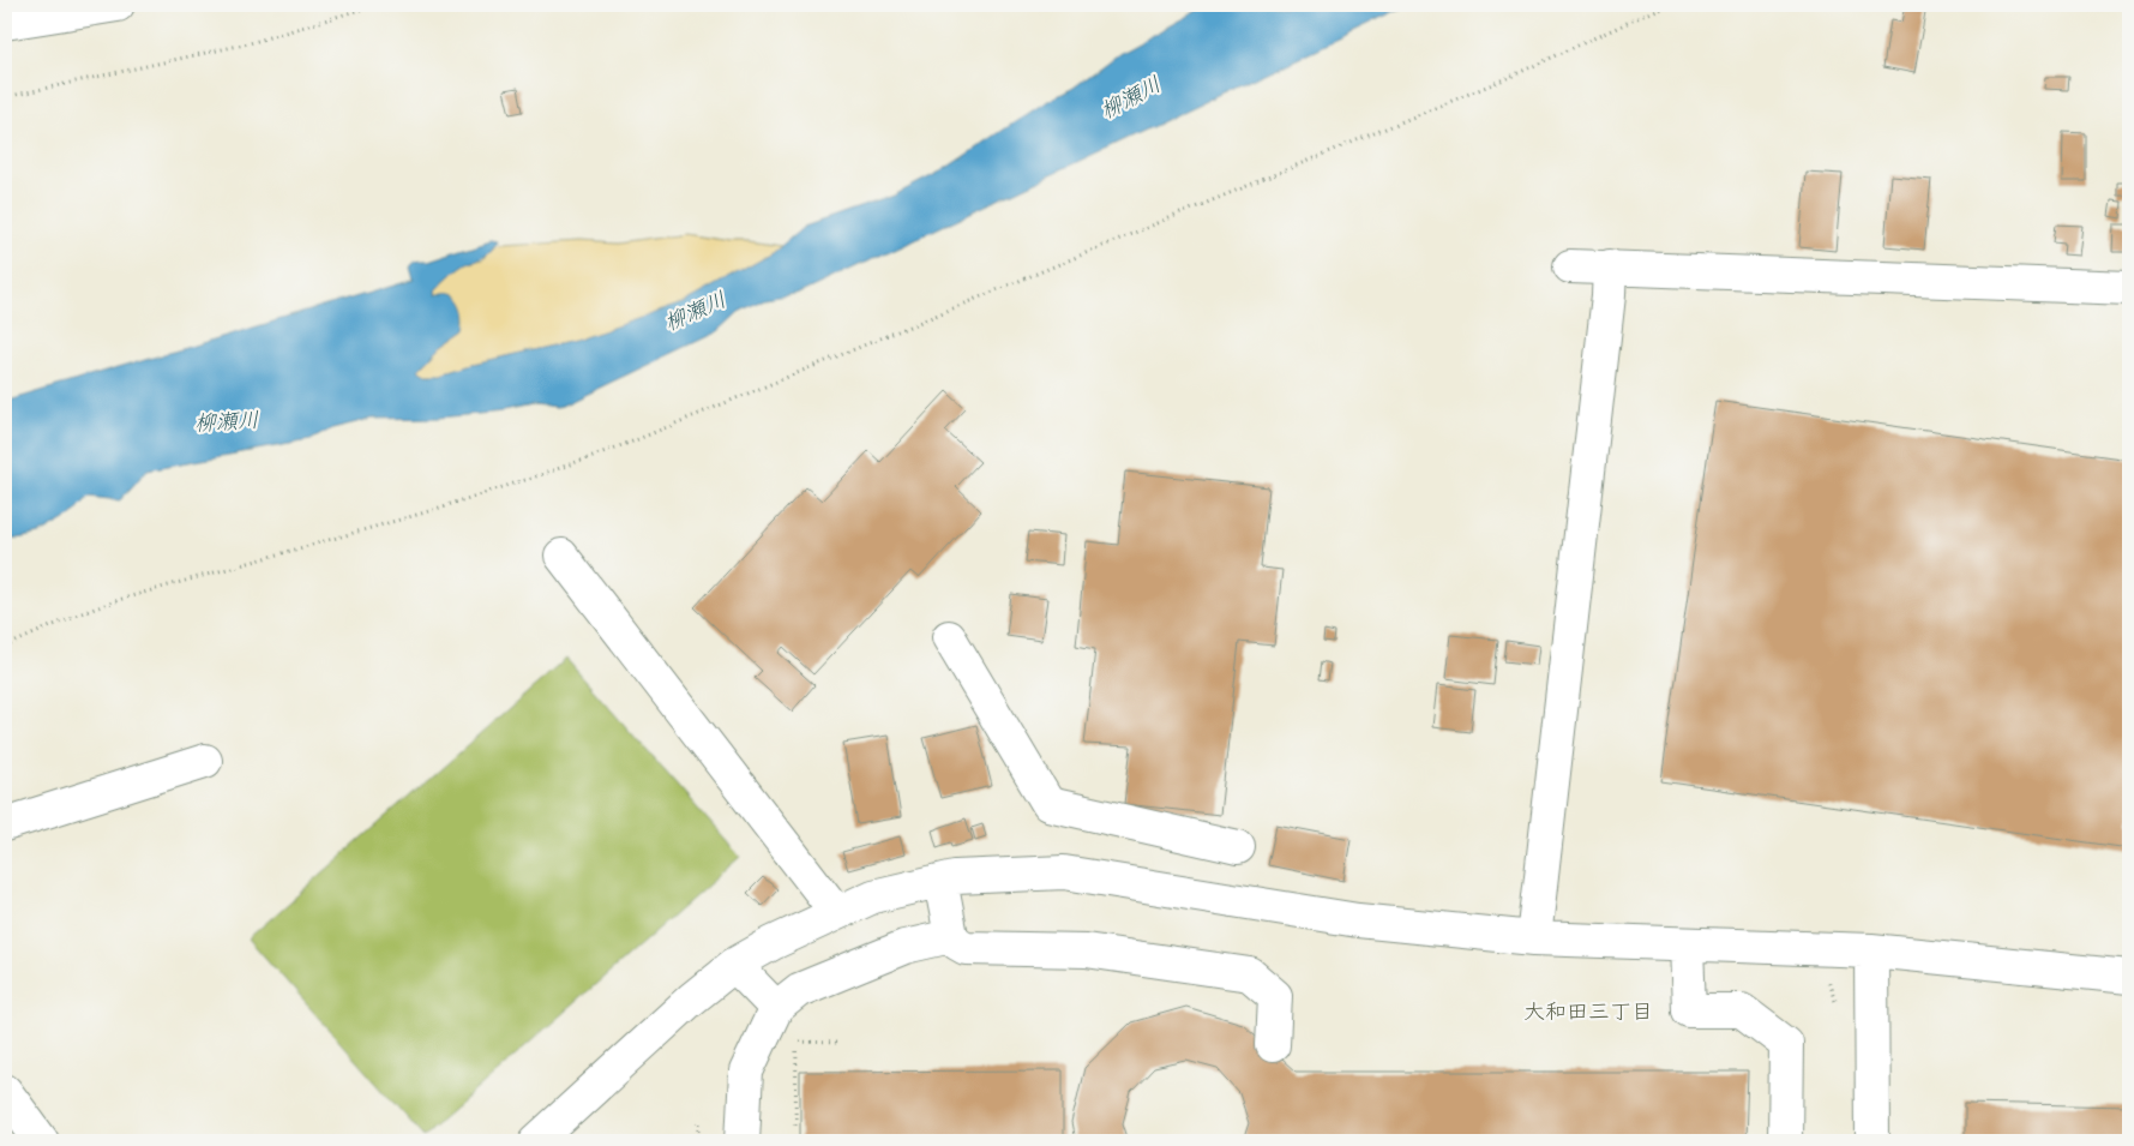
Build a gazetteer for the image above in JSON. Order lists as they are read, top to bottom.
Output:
{
  "districts": ["大和田三丁目"],
  "water": ["柳瀬川"]
}
